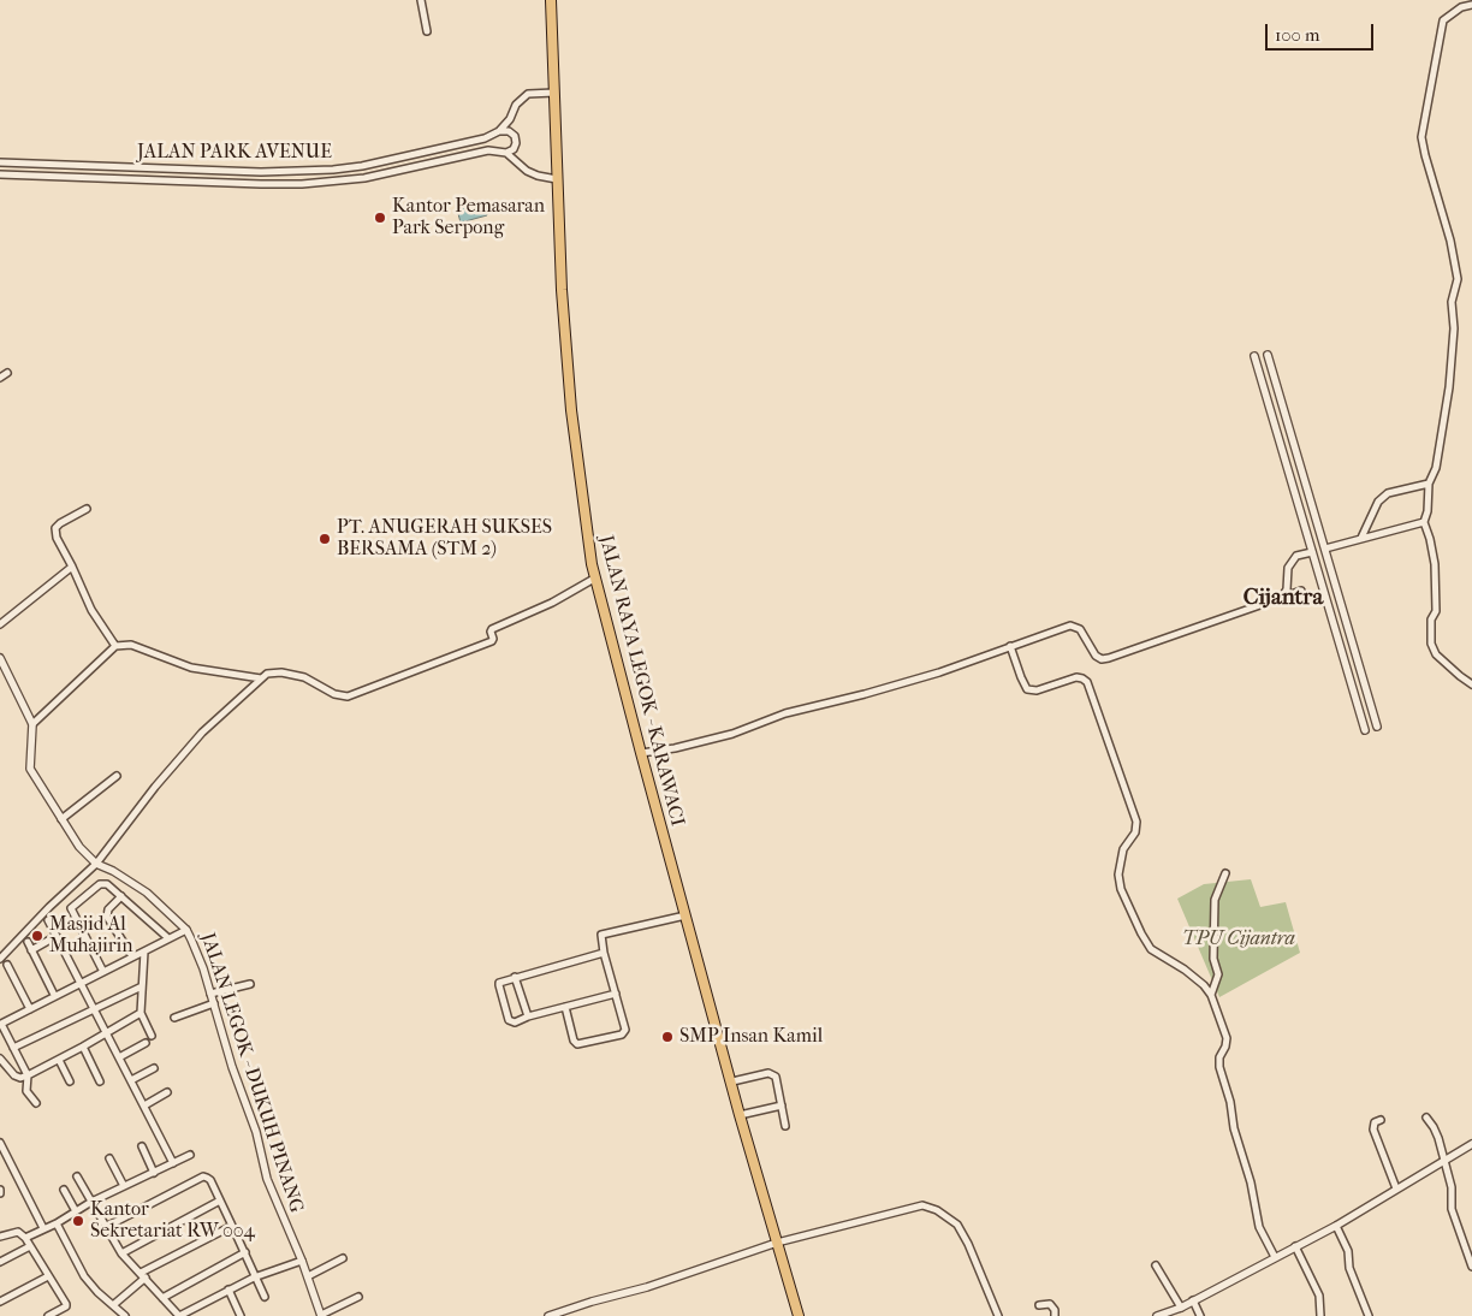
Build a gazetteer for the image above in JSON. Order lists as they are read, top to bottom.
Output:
{
  "streets": {
    "main road": ["JALAN RAYA LEGOK - KARAWACI"],
    "street": ["JALAN PARK AVENUE", "JALAN LEGOK - DUKUH PINANG"]
  },
  "districts": ["Cijantra"],
  "parks": ["TPU Cijantra"],
  "places": [
    "Kantor Pemasaran Park Serpong",
    "PT. ANUGERAH SUKSES BERSAMA (STM 2)",
    "Masjid Al Muhajirin",
    "SMP Insan Kamil",
    "Kantor Sekretariat RW 004"
  ],
  "scale_bar": "100 m"
}
